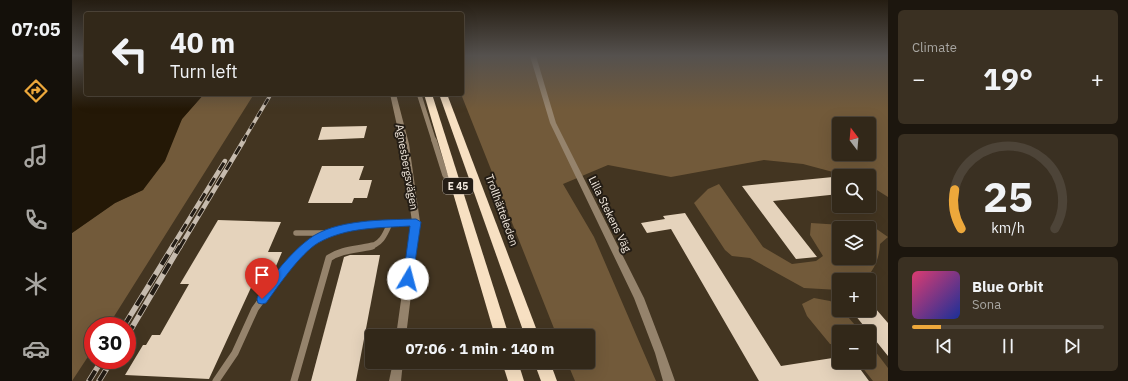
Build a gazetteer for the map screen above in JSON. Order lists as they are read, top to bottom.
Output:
{
  "streets": {
    "highway": ["E 45", "Trollhätteleden"],
    "street": ["Agnesbergsvägen", "Lilla Stekens Väg"]
  },
  "north": "top",
  "page": {
    "tabs": "07:05",
    "tile": "Climate",
    "turn": ["40 m", "Turn left"],
    "heat": ["−", "19°", "+"],
    "map_buttons": ["+", "−"],
    "song": ["Blue Orbit", "Sona"],
    "limit": "30",
    "trip": "07:06 · 1 min · 140 m",
    "gauge": ["25", "km/h"]
  }
}
